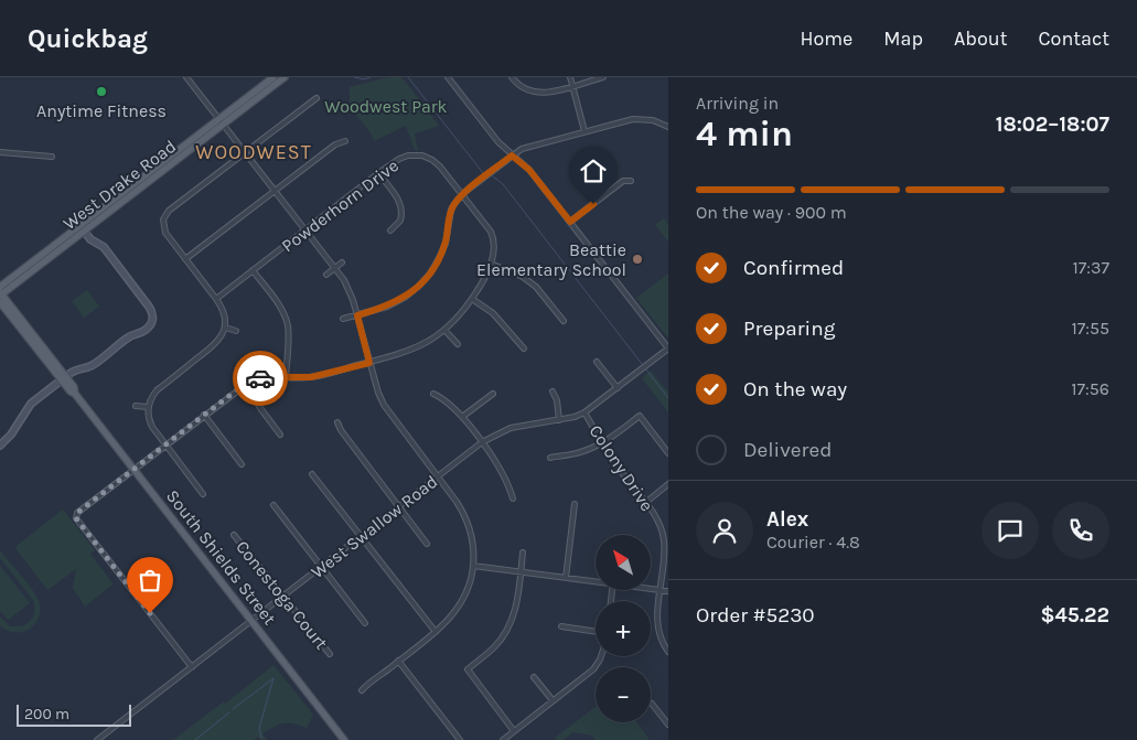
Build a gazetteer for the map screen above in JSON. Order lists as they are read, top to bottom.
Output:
{
  "streets": {
    "main road": ["West Drake Road", "South Shields Street"],
    "street": [
      "Powderhorn Drive",
      "Colony Drive",
      "West Swallow Road",
      "Conestoga Court"
    ]
  },
  "crossings": [
    ["West Drake Road", "South Shields Street"],
    ["Colony Drive", "West Swallow Road"],
    ["West Swallow Road", "South Shields Street"],
    ["West Swallow Road", "Conestoga Court"]
  ],
  "districts": ["WOODWEST"],
  "parks": ["Woodwest Park"],
  "places": ["Anytime Fitness", "Beattie Elementary School"],
  "scale_bar": "200 m",
  "north": "top left",
  "page": {
    "header": "Quickbag",
    "nav": [
      "Home",
      "Map",
      "About",
      "Contact"
    ],
    "heading": ["4 min", "Arriving in", "18:02–18:07"],
    "panel": [
      "Alex",
      "Courier · 4.8",
      "Order #5230",
      "$45.22"
    ],
    "bar": "On the way · 900 m",
    "list": [
      ["Confirmed", "17:37"],
      ["Preparing", "17:55"],
      ["On the way", "17:56"],
      "Delivered"
    ],
    "map_buttons": ["+", "−"],
    "scale": "200 m"
  }
}
